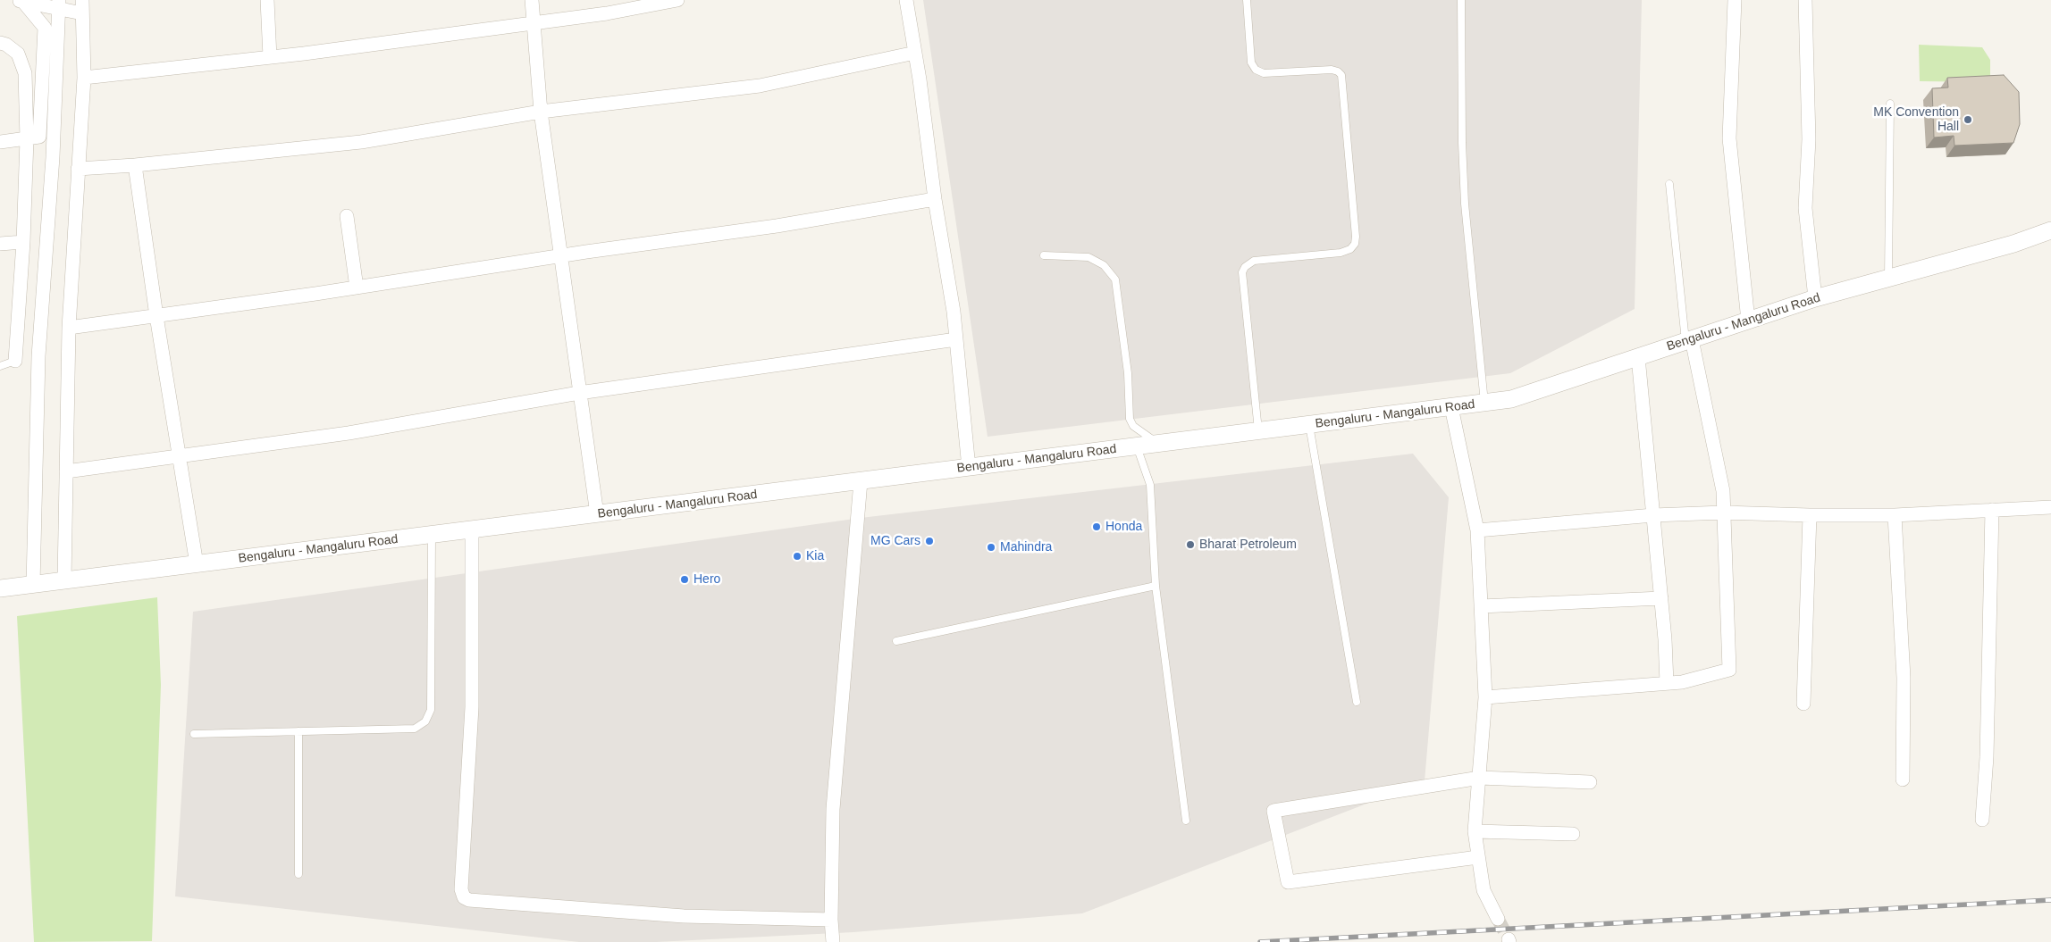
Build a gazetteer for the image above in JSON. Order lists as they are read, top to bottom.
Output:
{
  "streets": {
    "street": ["Bengaluru - Mangaluru Road"]
  },
  "places": [
    "MK Convention Hall",
    "Honda",
    "MG Cars",
    "Bharat Petroleum",
    "Mahindra",
    "Kia",
    "Hero"
  ]
}
